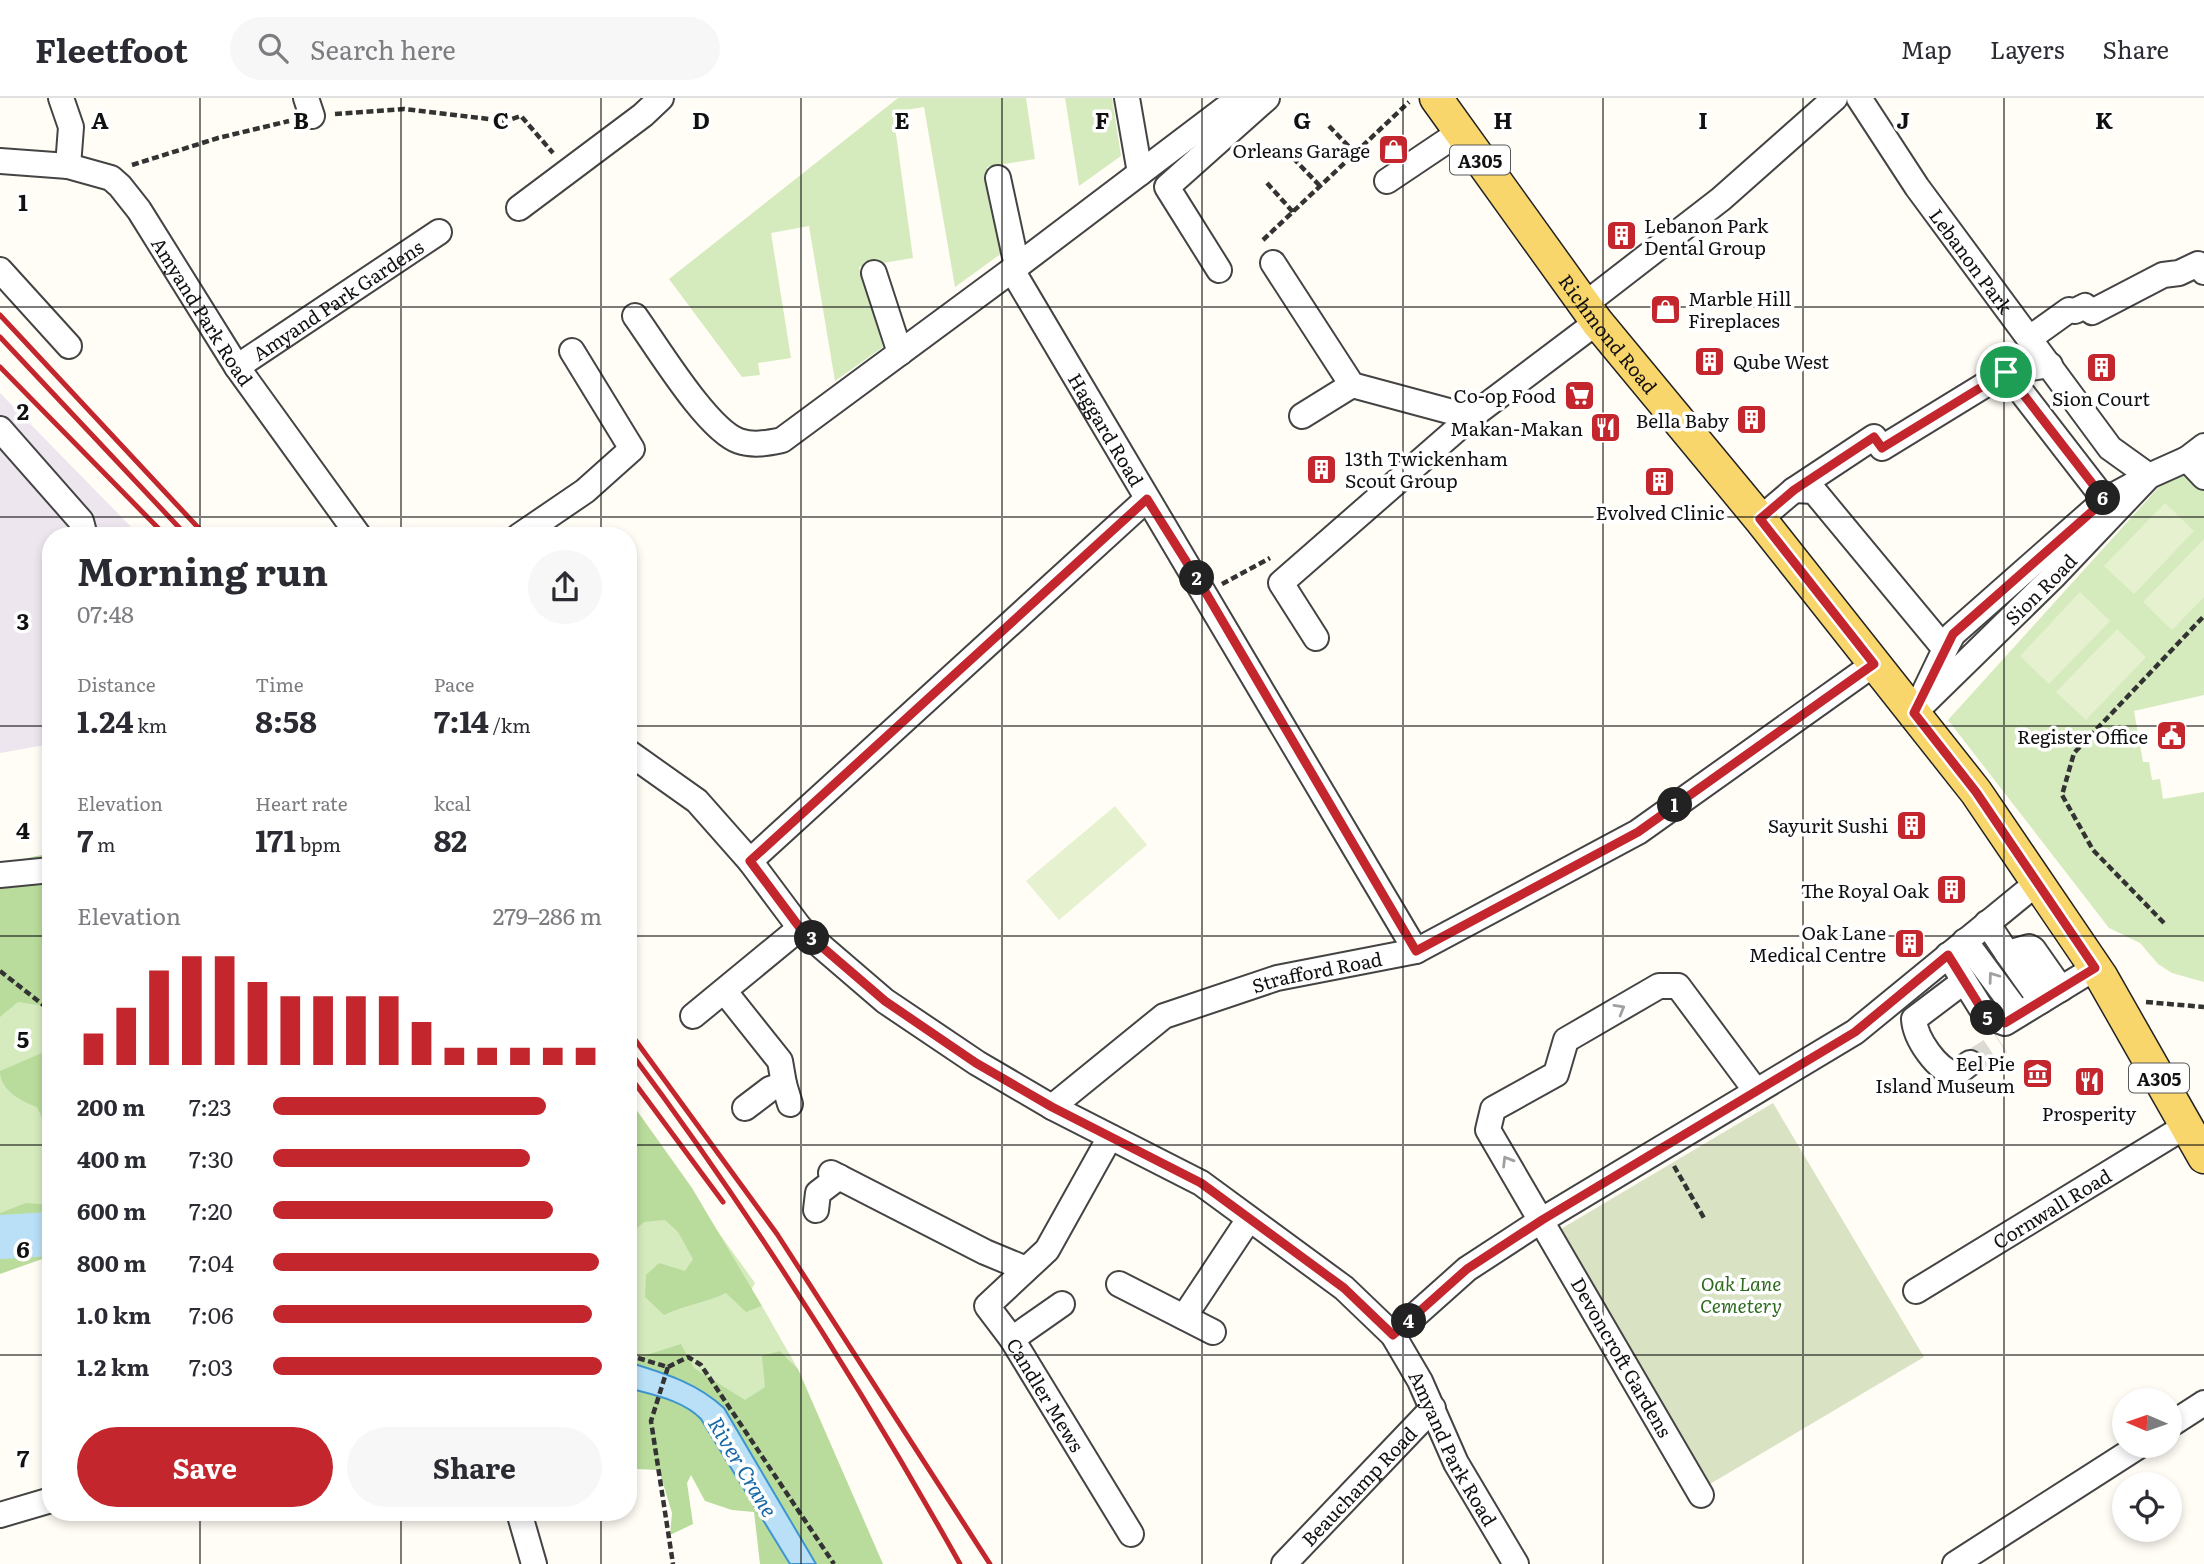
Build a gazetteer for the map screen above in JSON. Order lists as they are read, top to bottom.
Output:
{
  "streets": {
    "main road": ["A305", "Richmond Road"],
    "street": [
      "Lebanon Park",
      "Amyand Park Gardens",
      "Amyand Park Road",
      "Haggard Road",
      "Sion Road",
      "Strafford Road",
      "Cornwall Road",
      "Devoncroft Gardens",
      "Candler Mews",
      "Beauchamp Road"
    ]
  },
  "crossings": [
    ["A305", "Richmond Road"],
    ["A305", "Cornwall Road"],
    ["Lebanon Park", "Sion Road"],
    ["Amyand Park Gardens", "Amyand Park Road"],
    ["Amyand Park Road", "Strafford Road"],
    ["Amyand Park Road", "Candler Mews"],
    ["Amyand Park Road", "Beauchamp Road"],
    ["Richmond Road", "Sion Road"],
    ["Richmond Road", "Strafford Road"],
    ["Haggard Road", "Strafford Road"]
  ],
  "water": ["River Crane"],
  "parks": ["Oak Lane Cemetery"],
  "places": {
    "shop": ["Orleans Garage", "Marble Hill Fireplaces"],
    "building": [
      "Lebanon Park Dental Group",
      "Qube West",
      "Sion Court",
      "Bella Baby",
      "13th Twickenham Scout Group",
      "Evolved Clinic",
      "Sayurit Sushi",
      "The Royal Oak",
      "Oak Lane Medical Centre"
    ],
    "supermarket": ["Co-op Food"],
    "restaurant": ["Makan-Makan", "Prosperity"],
    "public building": ["Register Office"],
    "museum": ["Eel Pie Island Museum"]
  },
  "north": "left",
  "page": {
    "header": "Fleetfoot",
    "search": "Search here",
    "nav": ["Map", "Layers", "Share"],
    "pins": [
      "6",
      "2",
      "1",
      "3",
      "5",
      "4"
    ],
    "heading": ["Morning run", "07:48"],
    "stats": [
      ["Distance", "1.24 km"],
      ["Time", "8:58"],
      ["Pace", "7:14 /km"],
      ["Elevation", "7 m"],
      ["Heart rate", "171 bpm"],
      ["kcal", "82"]
    ],
    "chart": ["Elevation", "279–286 m"],
    "list": [
      {
        "name": "200 m",
        "note": "7:23"
      },
      {
        "name": "400 m",
        "note": "7:30"
      },
      {
        "name": "600 m",
        "note": "7:20"
      },
      {
        "name": "800 m",
        "note": "7:04"
      },
      {
        "name": "1.0 km",
        "note": "7:06"
      },
      {
        "name": "1.2 km",
        "note": "7:03"
      }
    ],
    "buttons": ["Save", "Share"]
  },
  "grid": {
    "columns": [
      "A",
      "B",
      "C",
      "D",
      "E",
      "F",
      "G",
      "H",
      "I",
      "J",
      "K"
    ],
    "rows": [
      "1",
      "2",
      "3",
      "4",
      "5",
      "6",
      "7"
    ]
  }
}
